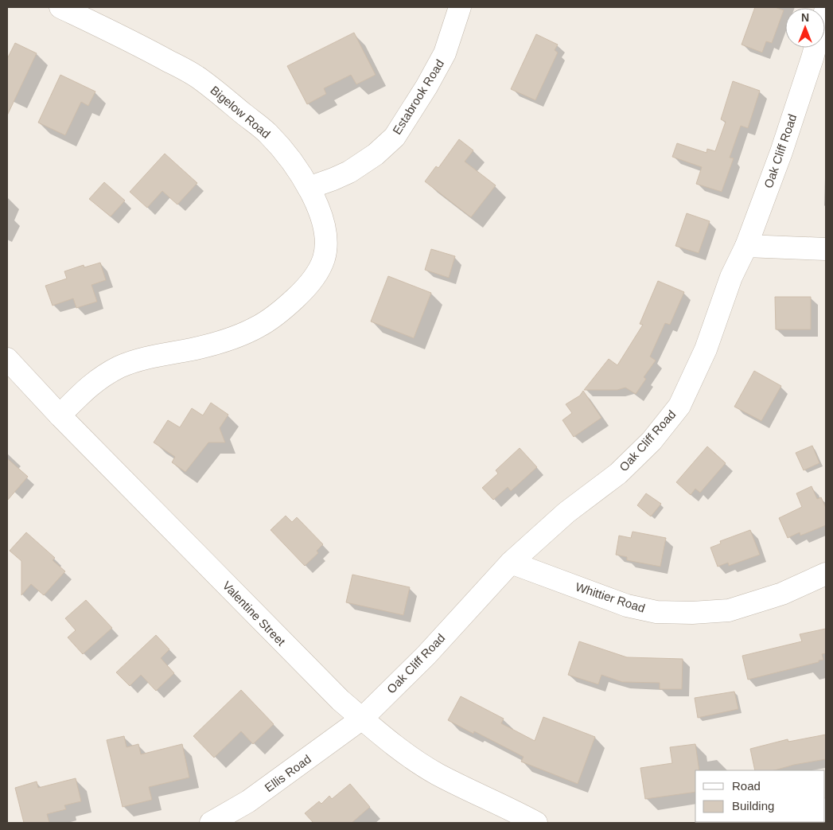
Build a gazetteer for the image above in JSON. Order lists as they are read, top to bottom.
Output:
{
  "streets": {
    "street": [
      "Estabrook Road",
      "Bigelow Road",
      "Oak Cliff Road",
      "Whittier Road",
      "Valentine Street",
      "Ellis Road"
    ]
  },
  "crossings": [
    ["Estabrook Road", "Bigelow Road"],
    ["Bigelow Road", "Valentine Street"],
    ["Oak Cliff Road", "Whittier Road"],
    ["Oak Cliff Road", "Valentine Street"],
    ["Oak Cliff Road", "Ellis Road"],
    ["Valentine Street", "Ellis Road"]
  ],
  "legend": ["Road", "Building"],
  "north": "top"
}
